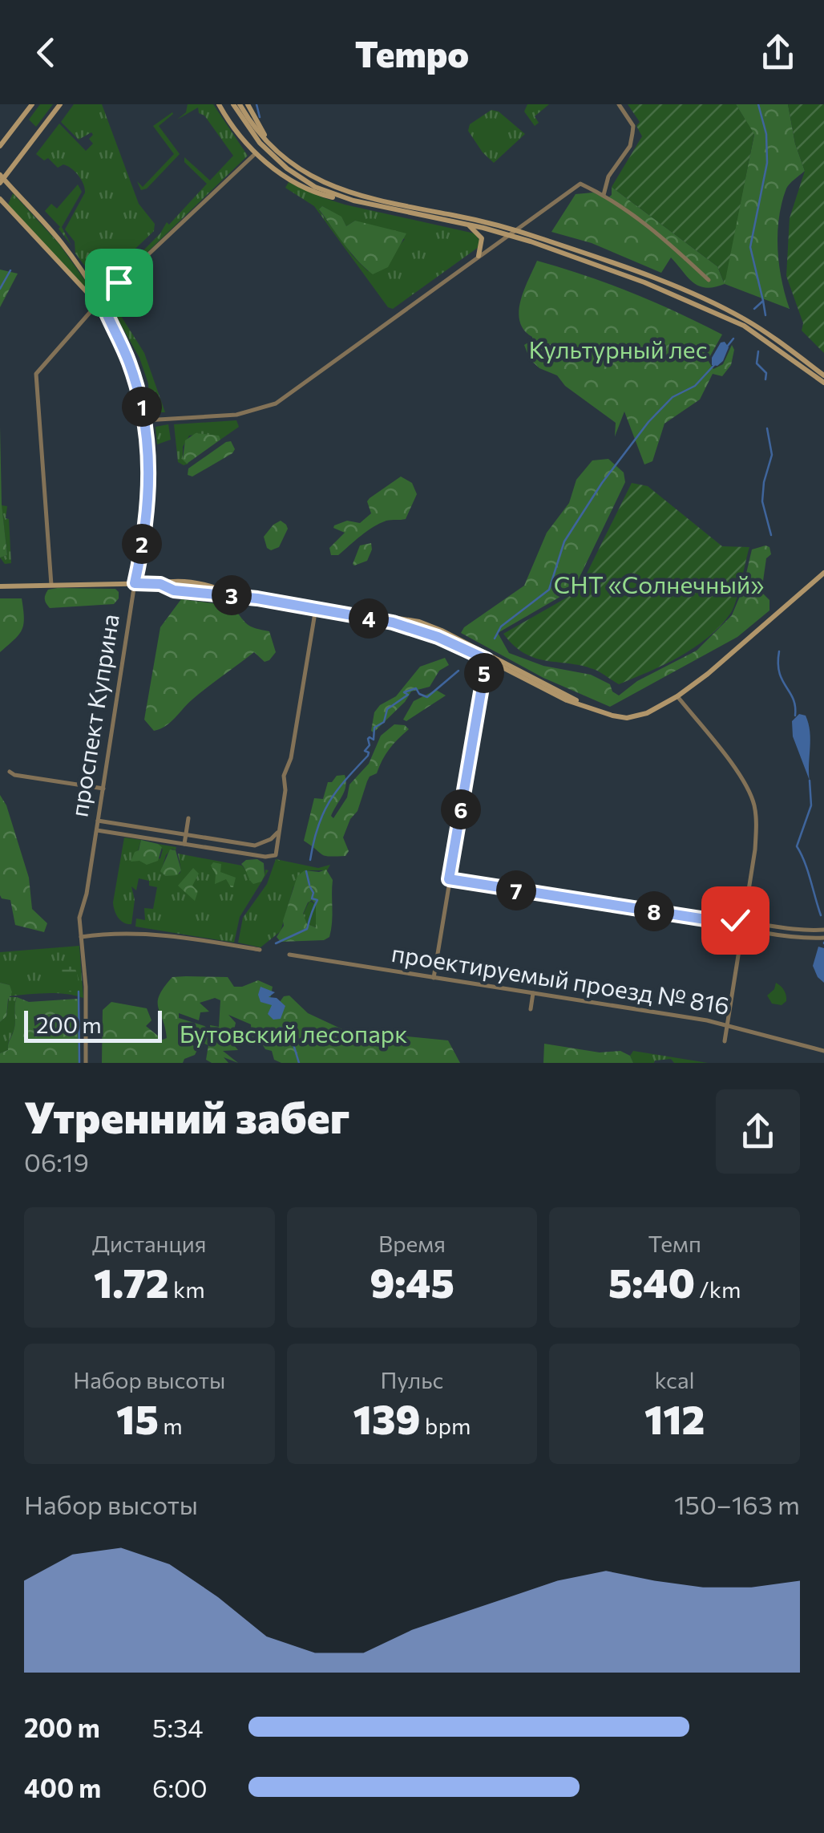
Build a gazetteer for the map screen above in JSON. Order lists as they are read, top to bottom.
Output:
{
  "streets": {
    "main road": ["проспект Куприна"],
    "street": ["проектируемый проезд № 816"]
  },
  "parks": ["Культурный лес", "СНТ «Солнечный»", "Бутовский лесопарк"],
  "scale_bar": "200 m",
  "page": {
    "header": "Tempo",
    "pins": [
      "1",
      "2",
      "3",
      "4",
      "5",
      "6",
      "7",
      "8"
    ],
    "scale": "200 m",
    "heading": ["Утренний забег", "06:19"],
    "stats": [
      ["Дистанция", "1.72 km"],
      ["Время", "9:45"],
      ["Темп", "5:40 /km"],
      ["Набор высоты", "15 m"],
      ["Пульс", "139 bpm"],
      ["kcal", "112"]
    ],
    "chart": ["Набор высоты", "150–163 m"],
    "list": [
      {
        "name": "200 m",
        "note": "5:34"
      },
      {
        "name": "400 m",
        "note": "6:00"
      }
    ]
  }
}
